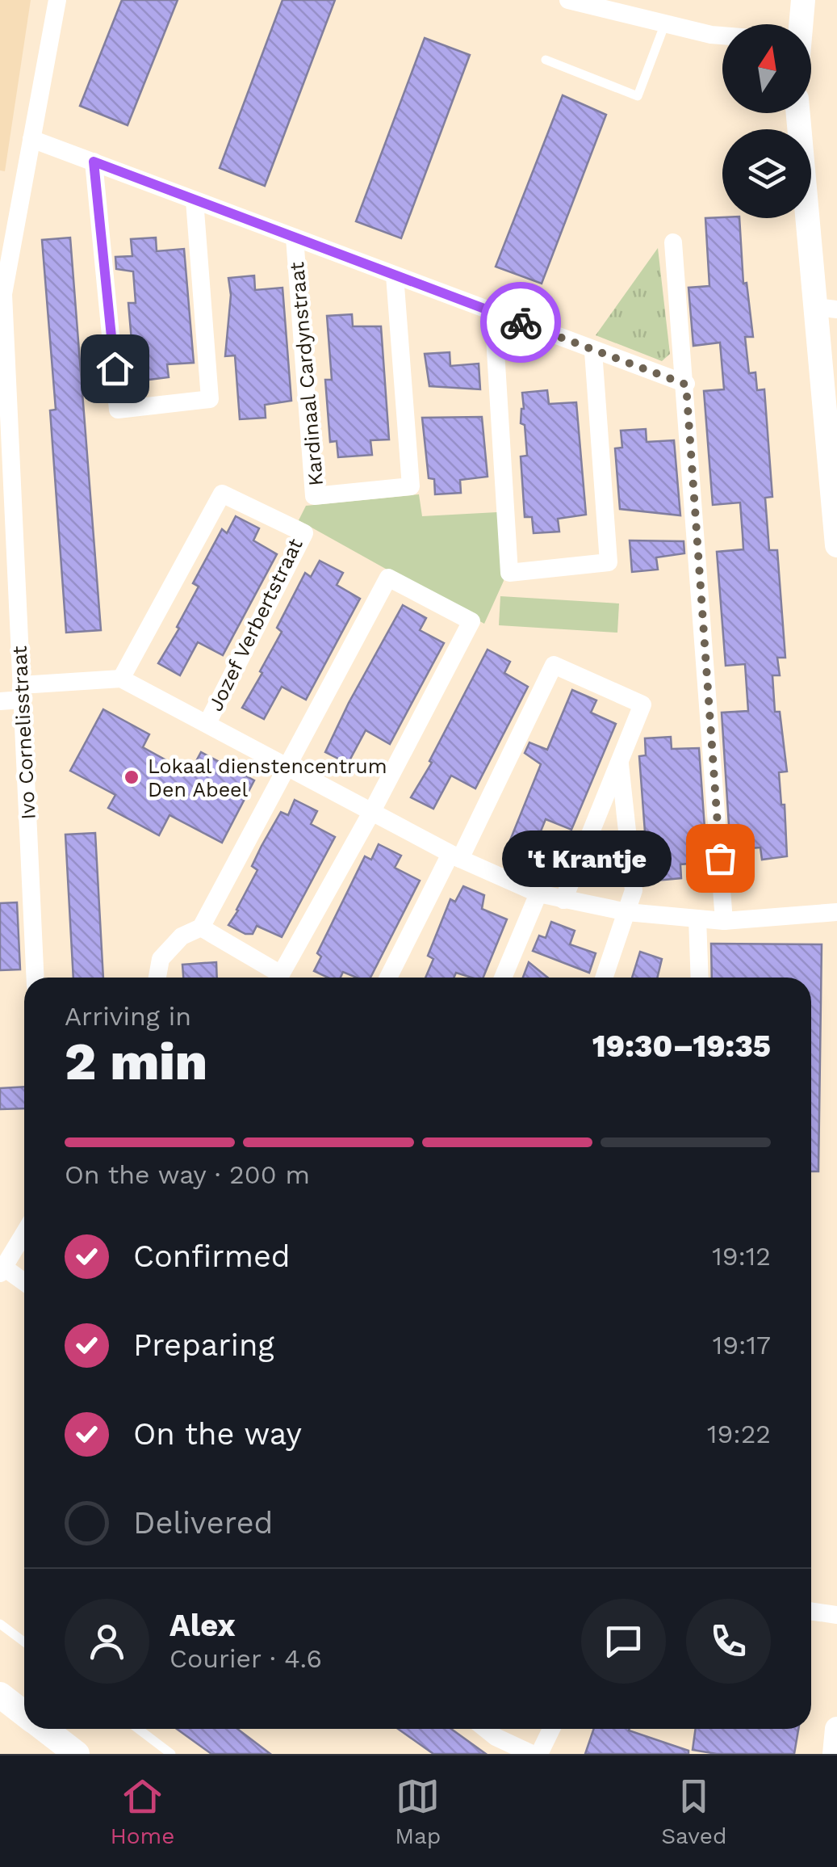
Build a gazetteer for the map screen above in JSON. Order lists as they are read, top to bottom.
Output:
{
  "streets": {
    "street": ["Kardinaal Cardynstraat", "Jozef Verbertstraat", "Ivo Cornelisstraat"]
  },
  "crossings": [
    ["Kardinaal Cardynstraat", "Ivo Cornelisstraat"]
  ],
  "places": ["Lokaal dienstencentrum Den Abeel", "'t Krantje"],
  "north": "top",
  "page": {
    "bubble": "'t Krantje",
    "heading": ["2 min", "Arriving in", "19:30–19:35"],
    "panel": ["Alex", "Courier · 4.6"],
    "bar": "On the way · 200 m",
    "list": [
      ["Confirmed", "19:12"],
      ["Preparing", "19:17"],
      ["On the way", "19:22"],
      "Delivered"
    ],
    "tabs": ["Home", "Map", "Saved"]
  }
}
